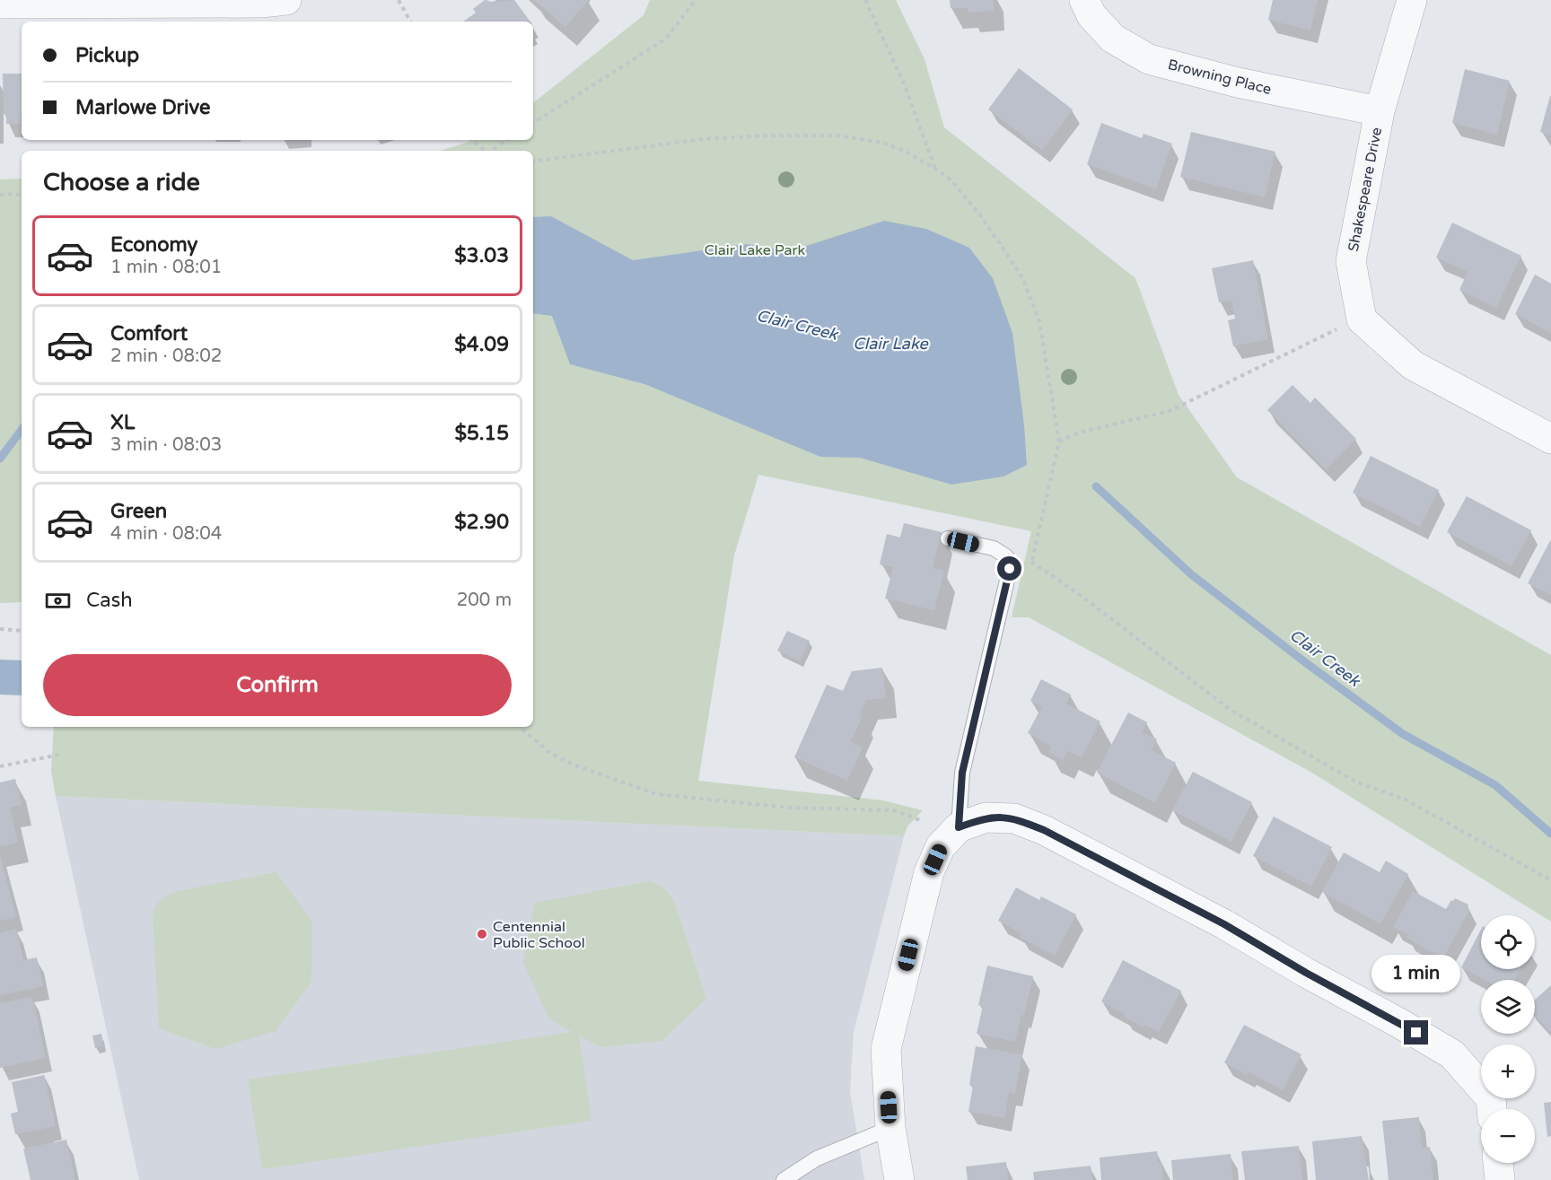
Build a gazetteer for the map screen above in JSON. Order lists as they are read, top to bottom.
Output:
{
  "streets": {
    "street": ["Browning Place", "Shakespeare Drive"]
  },
  "crossings": [
    ["Browning Place", "Shakespeare Drive"]
  ],
  "water": ["Clair Creek", "Clair Lake"],
  "parks": ["Clair Lake Park"],
  "places": ["Centennial Public School"],
  "page": {
    "banner": ["Pickup", "Marlowe Drive"],
    "heading": "Choose a ride",
    "list": [
      {
        "name": "Economy",
        "note": "1 min · 08:01",
        "value": "$3.03"
      },
      {
        "name": "Comfort",
        "note": "2 min · 08:02",
        "value": "$4.09"
      },
      {
        "name": "XL",
        "note": "3 min · 08:03",
        "value": "$5.15"
      },
      {
        "name": "Green",
        "note": "4 min · 08:04",
        "value": "$2.90"
      }
    ],
    "pay": ["Cash", "200 m"],
    "buttons": "Confirm",
    "map_buttons": ["+", "−"],
    "bubble": "1 min"
  }
}
